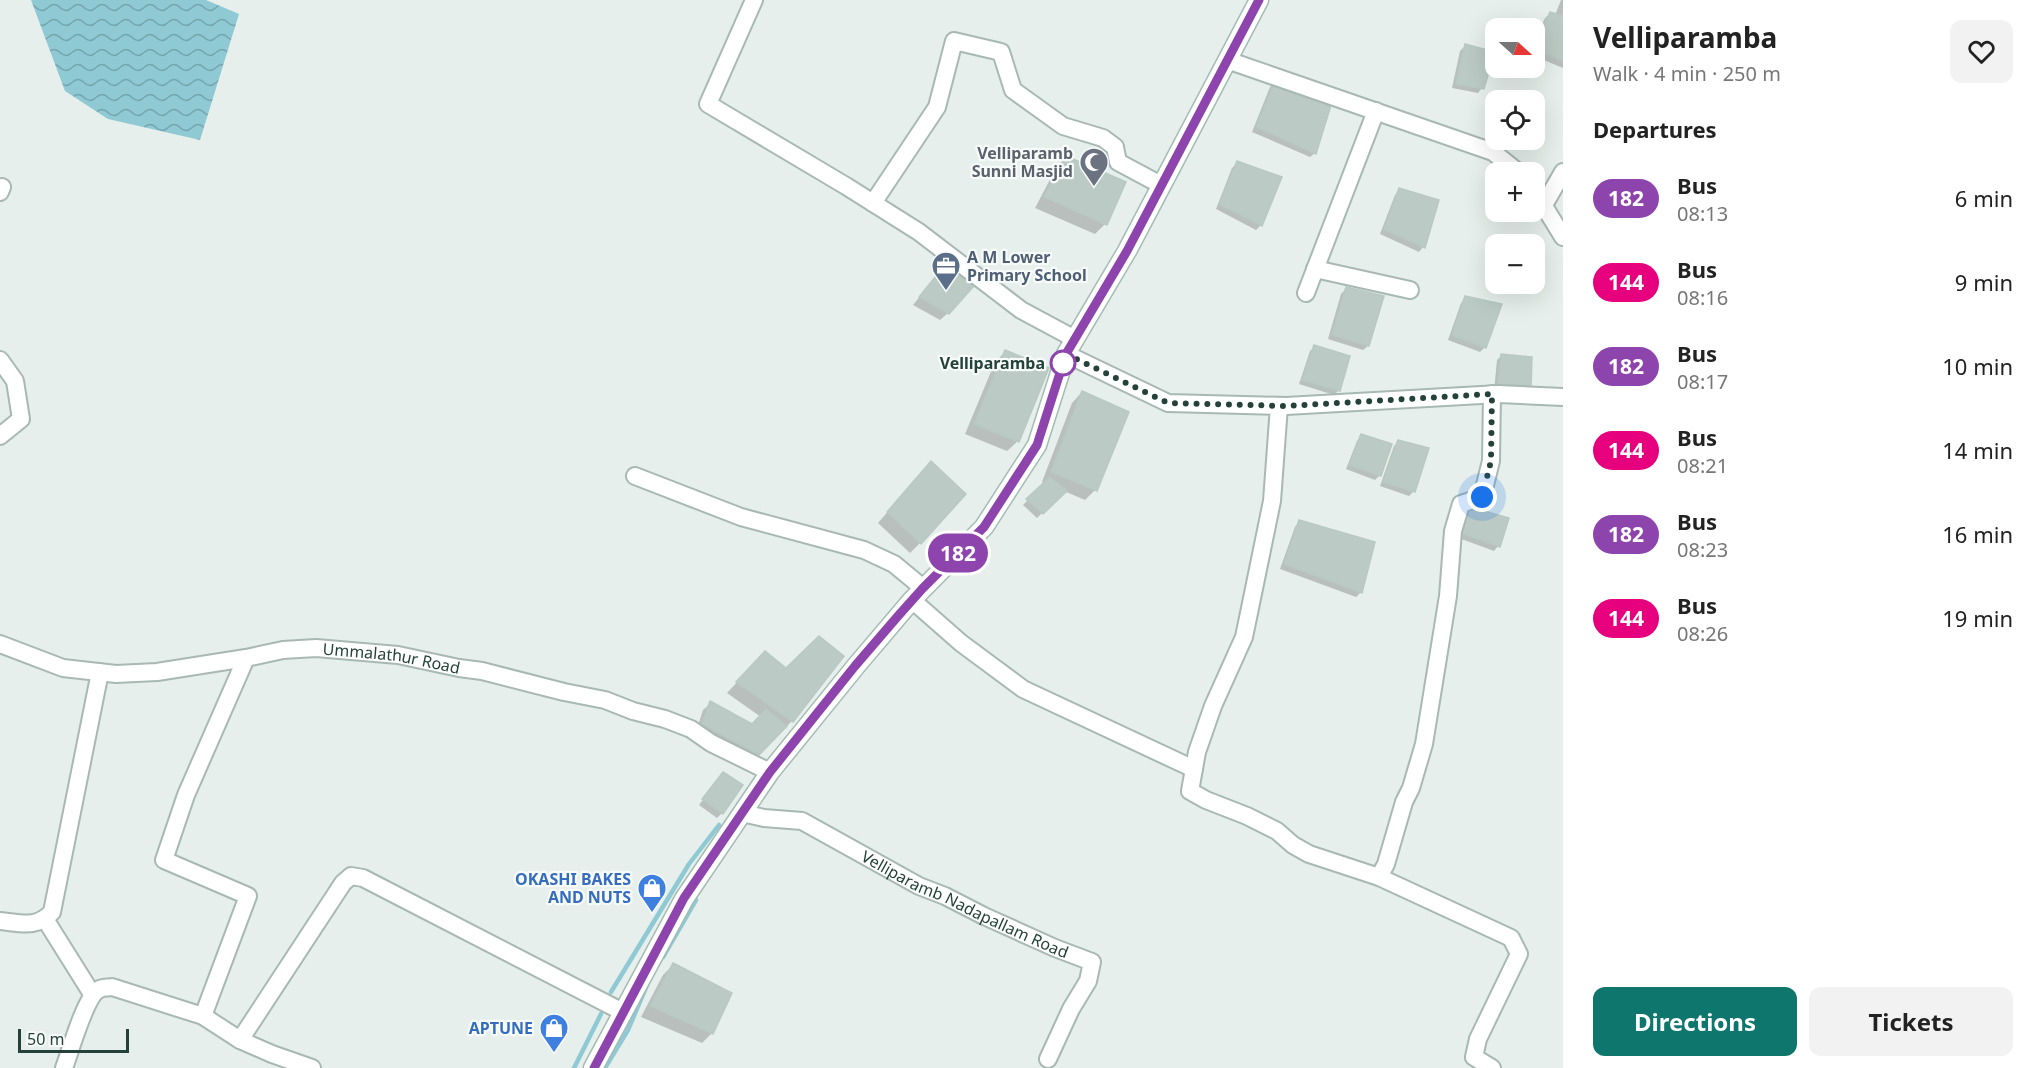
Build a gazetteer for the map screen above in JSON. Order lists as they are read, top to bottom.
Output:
{
  "streets": {
    "street": ["Ummalathur Road", "Velliparamb Nadapallam Road"]
  },
  "places": {
    "mosque": ["Velliparamb Sunni Masjid"],
    "office": ["A M Lower Primary School"],
    "other": ["Velliparamba"],
    "shop": ["OKASHI BAKES AND NUTS", "APTUNE"]
  },
  "lines": ["bus line 182"],
  "scale_bar": "50 m",
  "north": "right",
  "page": {
    "on_map": "182",
    "heading": [
      ["Velliparamba", "Walk · 4 min · 250 m"],
      "Departures"
    ],
    "map_buttons": ["+", "−"],
    "list": [
      {
        "mark": "182",
        "name": "Bus",
        "note": "08:13",
        "value": "6 min"
      },
      {
        "mark": "144",
        "name": "Bus",
        "note": "08:16",
        "value": "9 min"
      },
      {
        "mark": "182",
        "name": "Bus",
        "note": "08:17",
        "value": "10 min"
      },
      {
        "mark": "144",
        "name": "Bus",
        "note": "08:21",
        "value": "14 min"
      },
      {
        "mark": "182",
        "name": "Bus",
        "note": "08:23",
        "value": "16 min"
      },
      {
        "mark": "144",
        "name": "Bus",
        "note": "08:26",
        "value": "19 min"
      }
    ],
    "buttons": ["Directions", "Tickets"],
    "scale": "50 m"
  }
}
